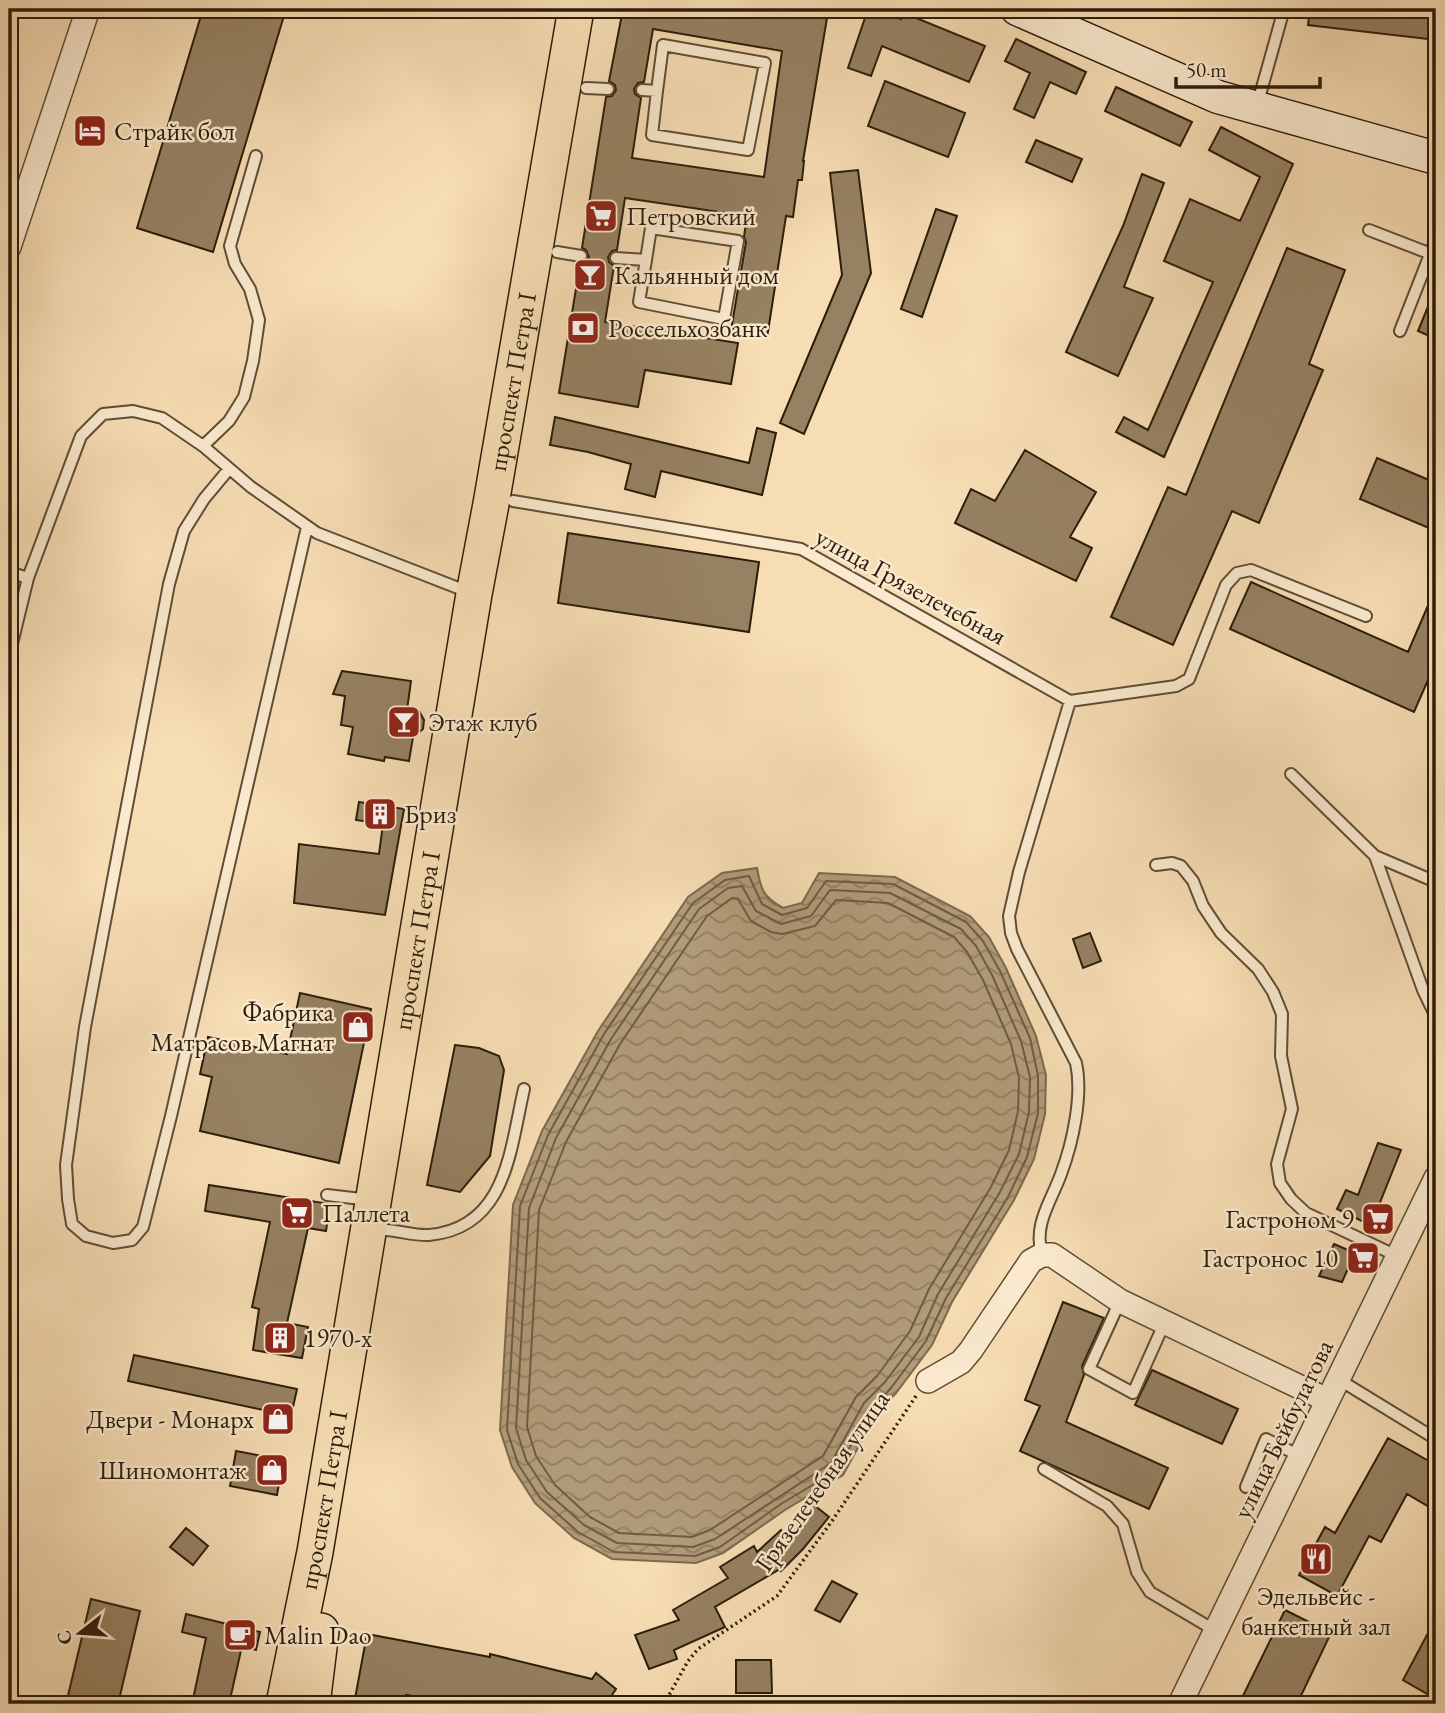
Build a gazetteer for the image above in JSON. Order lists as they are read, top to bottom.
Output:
{
  "streets": {
    "main road": ["проспект Петра I"],
    "street": ["улица Бейбулатова", "Грязелечебная улица"],
    "lane": ["улица Грязелечебная"]
  },
  "crossings": [
    ["проспект Петра I", "улица Грязелечебная"]
  ],
  "places": {
    "hotel": ["Страйк бол"],
    "supermarket": [
      "Петровский",
      "Паллета",
      "Гастроном 9",
      "Гастронос 10"
    ],
    "bar": ["Кальянный дом", "Этаж клуб"],
    "bank": ["Россельхозбанк"],
    "building": ["Бриз", "1970-х"],
    "shop": ["Фабрика Матрасов Магнат", "Двери - Монарх", "Шиномонтаж"],
    "restaurant": ["Эдельвейс - банкетный зал"],
    "cafe": ["Malin Dao"]
  },
  "scale_bar": "50 m",
  "north": "left"
}
